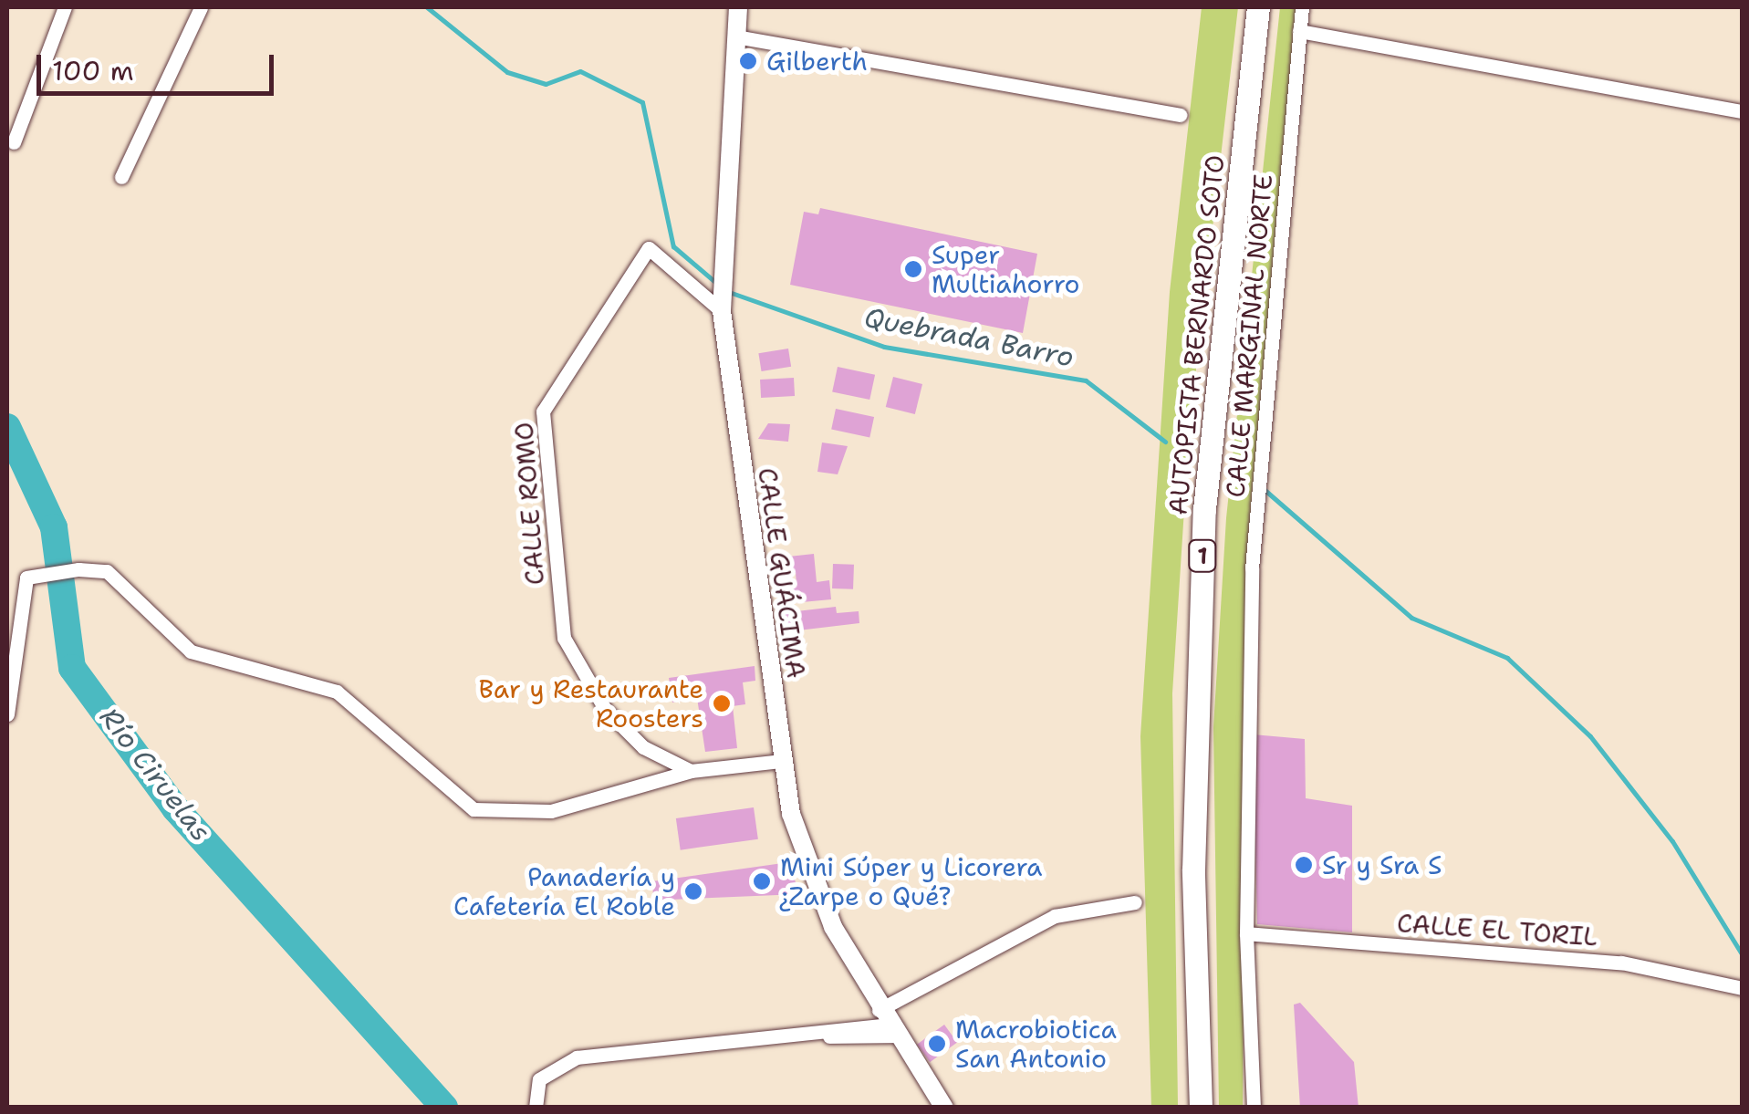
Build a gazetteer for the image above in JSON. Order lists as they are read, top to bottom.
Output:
{
  "streets": {
    "highway": ["AUTOPISTA BERNARDO SOTO", "1"],
    "main road": ["CALLE GUÁCIMA"],
    "street": ["CALLE MARGINAL NORTE", "CALLE ROMO", "CALLE EL TORIL"]
  },
  "crossings": [
    ["CALLE MARGINAL NORTE", "CALLE EL TORIL"],
    ["CALLE ROMO", "CALLE GUÁCIMA"]
  ],
  "water": ["Quebrada Barro", "Río Ciruelas"],
  "places": [
    "Gilberth",
    "Super Multiahorro",
    "Bar y Restaurante Roosters",
    "Sr y Sra S",
    "Mini Súper y Licorera ¿Zarpe o Qué?",
    "Panadería y Cafetería El Roble",
    "Macrobiotica San Antonio"
  ],
  "scale_bar": "100 m"
}
